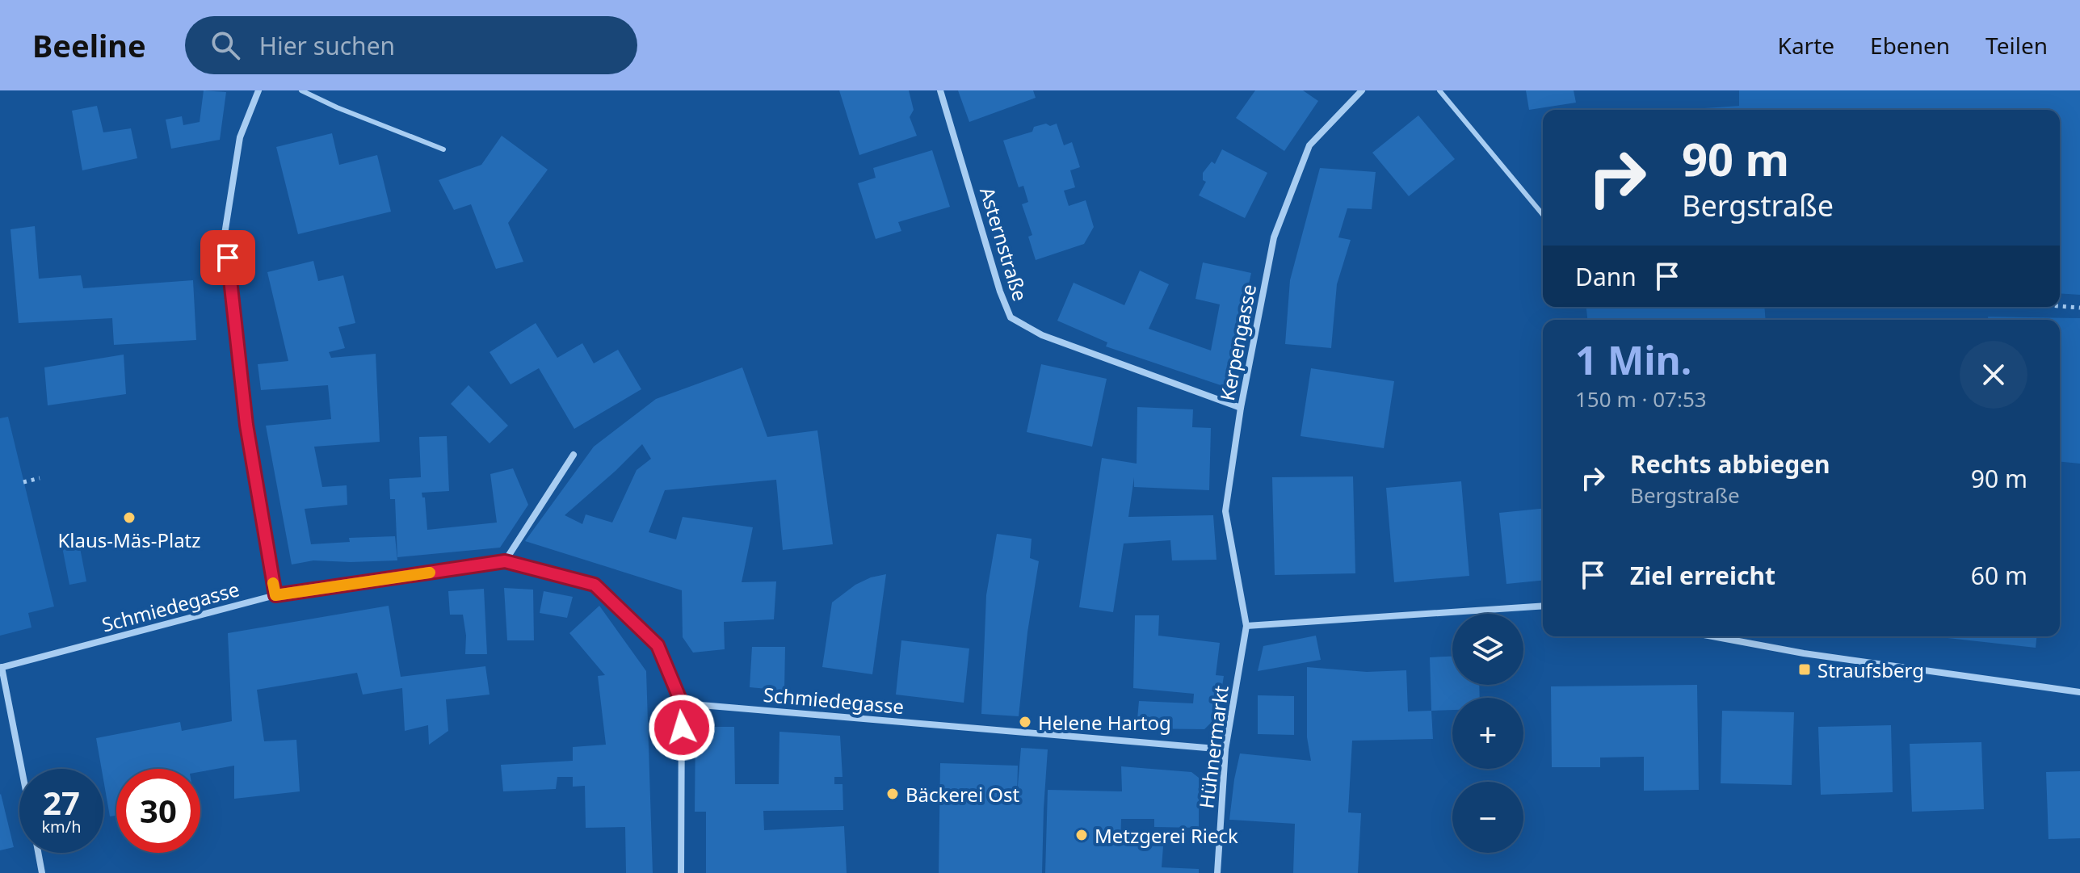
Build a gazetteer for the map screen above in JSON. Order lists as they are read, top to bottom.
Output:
{
  "streets": {
    "street": [
      "Asternstraße",
      "Kerpengasse",
      "Schmiedegasse",
      "Hühnermarkt"
    ]
  },
  "crossings": [
    ["Asternstraße", "Kerpengasse"],
    ["Kerpengasse", "Hühnermarkt"],
    ["Schmiedegasse", "Hühnermarkt"]
  ],
  "places": {
    "other": [
      "Klaus-Mäs-Platz",
      "Helene Hartog",
      "Bäckerei Ost",
      "Metzgerei Rieck"
    ],
    "transit": ["Straufsberg"]
  },
  "page": {
    "header": "Beeline",
    "search": "Hier suchen",
    "nav": ["Karte", "Ebenen", "Teilen"],
    "turn": ["90 m", "Bergstraße"],
    "then": "Dann",
    "heading": ["1 Min.", "150 m · 07:53"],
    "list": [
      {
        "name": "Rechts abbiegen",
        "note": "Bergstraße",
        "value": "90 m"
      },
      {
        "name": "Ziel erreicht",
        "value": "60 m"
      }
    ],
    "map_buttons": ["+", "−"],
    "speed": "27 km/h",
    "limit": "30"
  }
}
